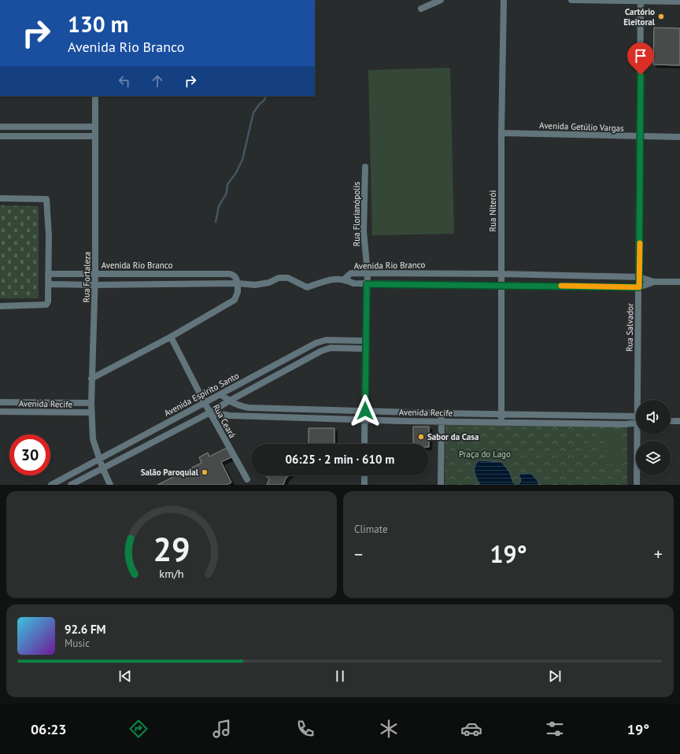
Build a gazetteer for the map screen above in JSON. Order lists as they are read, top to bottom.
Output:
{
  "streets": {
    "street": [
      "Avenida Getúlio Vargas",
      "Rua Niterói",
      "Rua Florianópolis",
      "Avenida Rio Branco",
      "Rua Fortaleza",
      "Rua Salvador",
      "Avenida Espírito Santo",
      "Avenida Recife",
      "Rua Ceará"
    ]
  },
  "crossings": [
    ["Avenida Getúlio Vargas", "Rua Niterói"],
    ["Avenida Getúlio Vargas", "Rua Salvador"],
    ["Rua Niterói", "Avenida Rio Branco"],
    ["Rua Niterói", "Avenida Recife"],
    ["Rua Florianópolis", "Avenida Rio Branco"],
    ["Rua Florianópolis", "Avenida Espírito Santo"],
    ["Rua Florianópolis", "Avenida Recife"],
    ["Avenida Rio Branco", "Rua Fortaleza"],
    ["Avenida Rio Branco", "Rua Salvador"],
    ["Rua Fortaleza", "Avenida Espírito Santo"],
    ["Rua Fortaleza", "Avenida Recife"],
    ["Avenida Espírito Santo", "Avenida Recife"],
    ["Avenida Espírito Santo", "Rua Ceará"],
    ["Avenida Recife", "Rua Ceará"]
  ],
  "parks": ["Praça do Lago"],
  "places": ["Cartório Eleitoral", "Sabor da Casa", "Salão Paroquial"],
  "page": {
    "turn": ["130 m", "Avenida Rio Branco"],
    "limit": "30",
    "trip": "06:25 · 2 min · 610 m",
    "tile": "Climate",
    "heat": ["−", "19°", "+"],
    "song": ["92.6 FM", "Music"],
    "tabs": ["06:23", "19°"],
    "gauge": ["29", "km/h"]
  }
}
